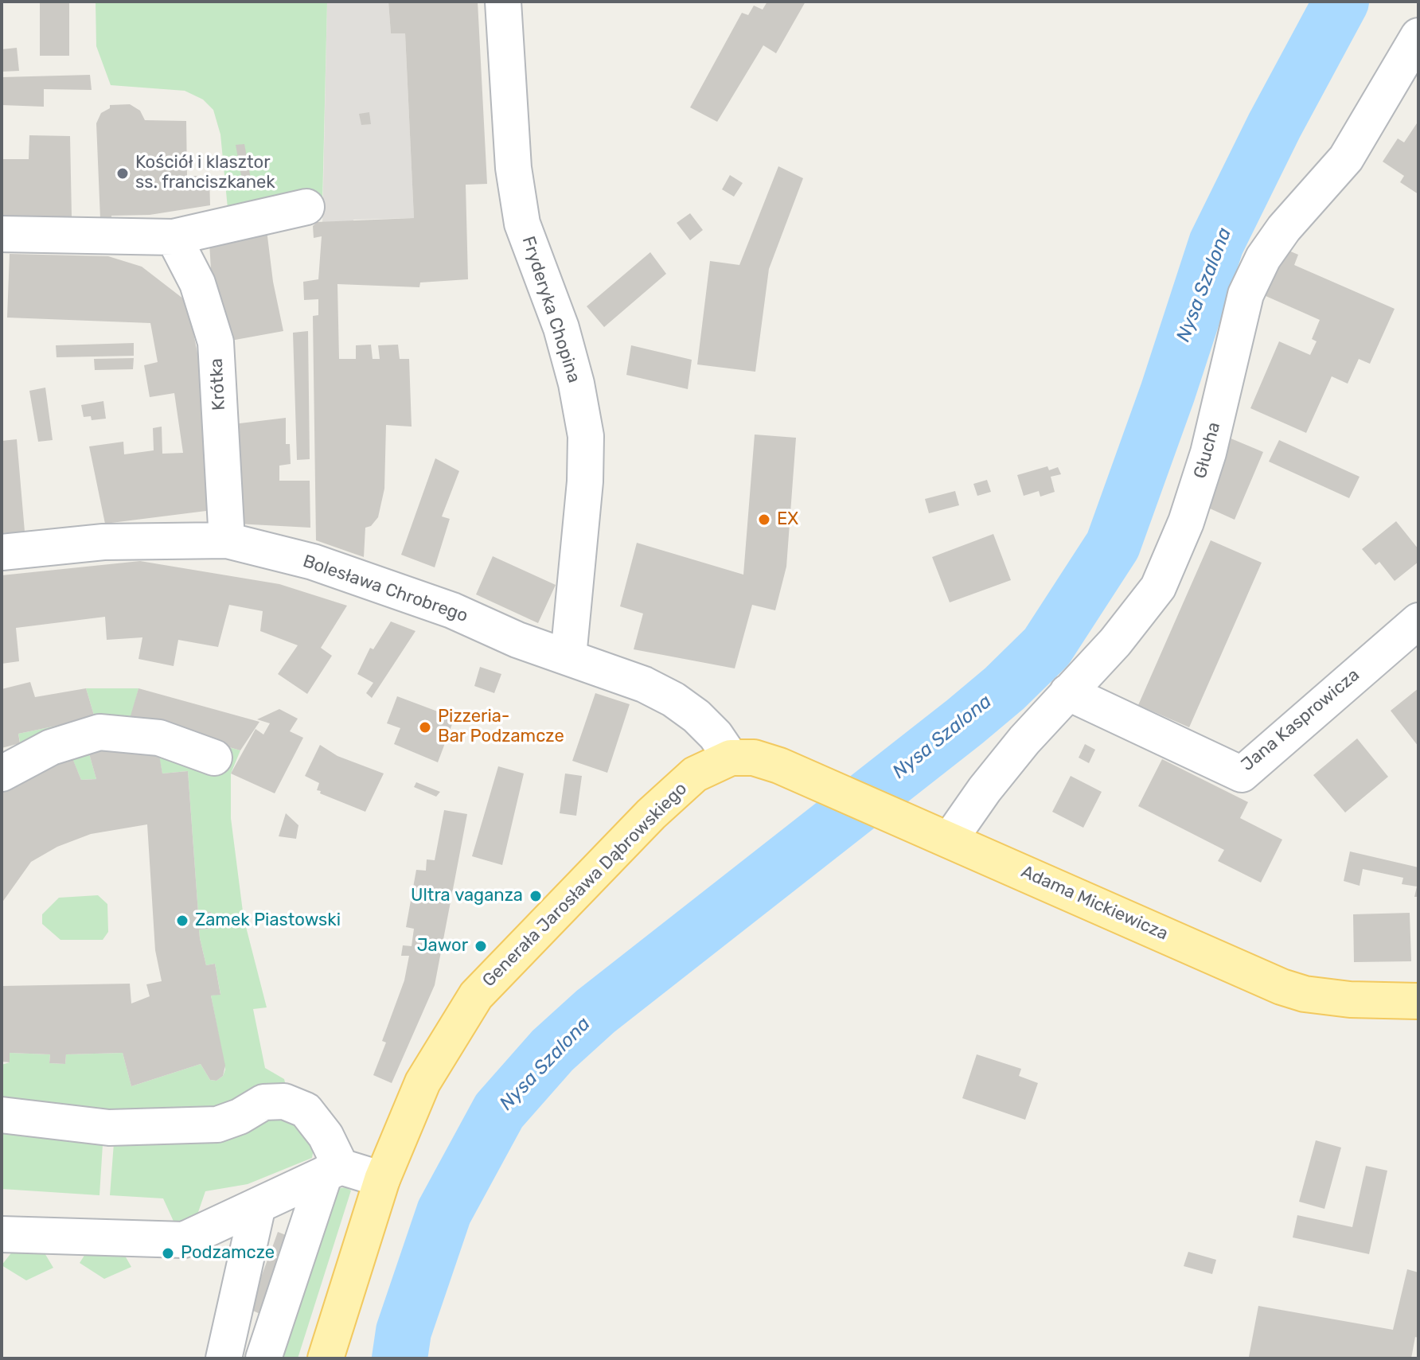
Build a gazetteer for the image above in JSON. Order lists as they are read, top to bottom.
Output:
{
  "streets": {
    "main road": ["Generała Jarosława Dąbrowskiego", "Adama Mickiewicza"],
    "street": [
      "Fryderyka Chopina",
      "Krótka",
      "Głucha",
      "Bolesława Chrobrego",
      "Jana Kasprowicza"
    ]
  },
  "crossings": [
    ["Fryderyka Chopina", "Bolesława Chrobrego"],
    ["Krótka", "Bolesława Chrobrego"],
    ["Głucha", "Jana Kasprowicza"],
    ["Głucha", "Adama Mickiewicza"],
    ["Bolesława Chrobrego", "Generała Jarosława Dąbrowskiego"],
    ["Generała Jarosława Dąbrowskiego", "Adama Mickiewicza"]
  ],
  "water": ["Nysa Szalona"],
  "places": [
    "Kościół i klasztor ss. franciszkanek",
    "EX",
    "Pizzeria- Bar Podzamcze",
    "Ultra vaganza",
    "Zamek Piastowski",
    "Jawor",
    "Podzamcze"
  ]
}
